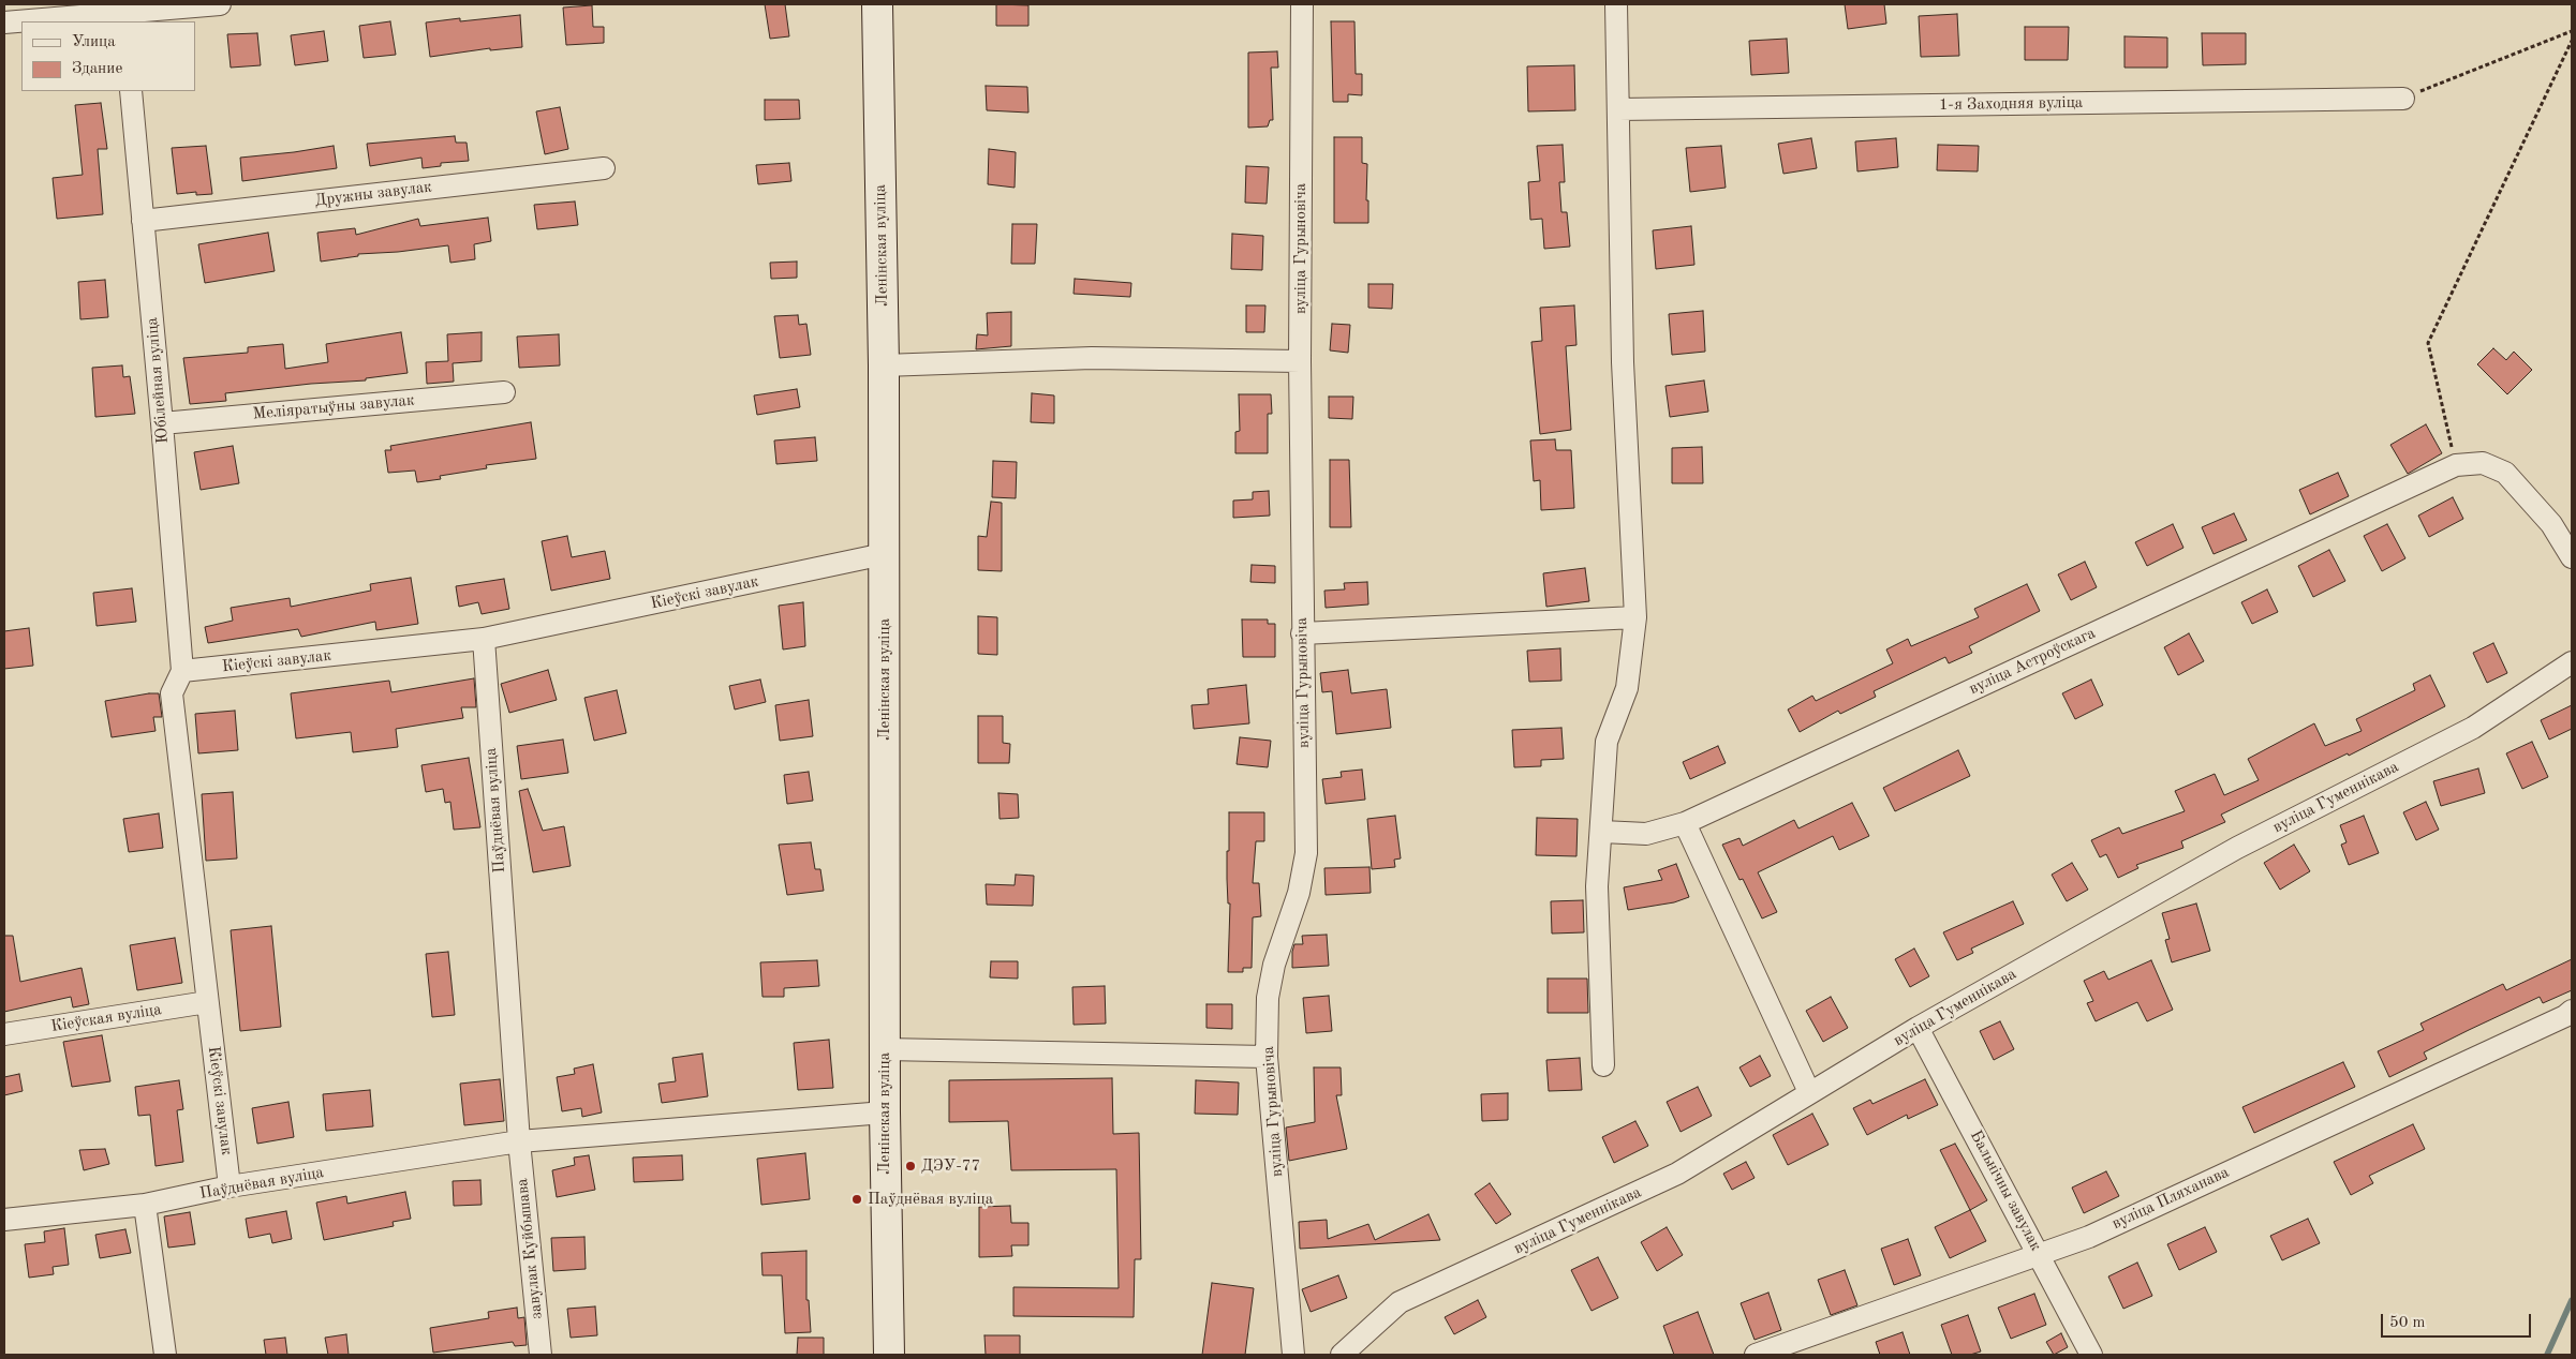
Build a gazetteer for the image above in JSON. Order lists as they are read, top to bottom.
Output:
{
  "streets": {
    "main road": ["Ленінская вуліца"],
    "street": [
      "1-я Заходняя вуліца",
      "Дружны завулак",
      "вуліца Гурыновіча",
      "Юбілейная вуліца",
      "Меліяратыўны завулак",
      "Кіеўскі завулак",
      "вуліца Астроўскага",
      "вуліца Гуменнікава",
      "Паўднёвая вуліца",
      "Кіеўская вуліца",
      "Бальнічны завулак",
      "вуліца Пляханава",
      "завулак Куйбышава"
    ]
  },
  "crossings": [
    ["Дружны завулак", "Юбілейная вуліца"],
    ["Ленінская вуліца", "Кіеўскі завулак"],
    ["Ленінская вуліца", "Паўднёвая вуліца"],
    ["Юбілейная вуліца", "Меліяратыўны завулак"],
    ["Юбілейная вуліца", "Кіеўскі завулак"],
    ["Кіеўскі завулак", "Паўднёвая вуліца"],
    ["Кіеўскі завулак", "Кіеўская вуліца"],
    ["вуліца Гуменнікава", "Бальнічны завулак"],
    ["Паўднёвая вуліца", "завулак Куйбышава"],
    ["Бальнічны завулак", "вуліца Пляханава"]
  ],
  "places": ["ДЭУ-77", "Паўднёвая вуліца"],
  "legend": ["Улица", "Здание"],
  "scale_bar": "50 m"
}
